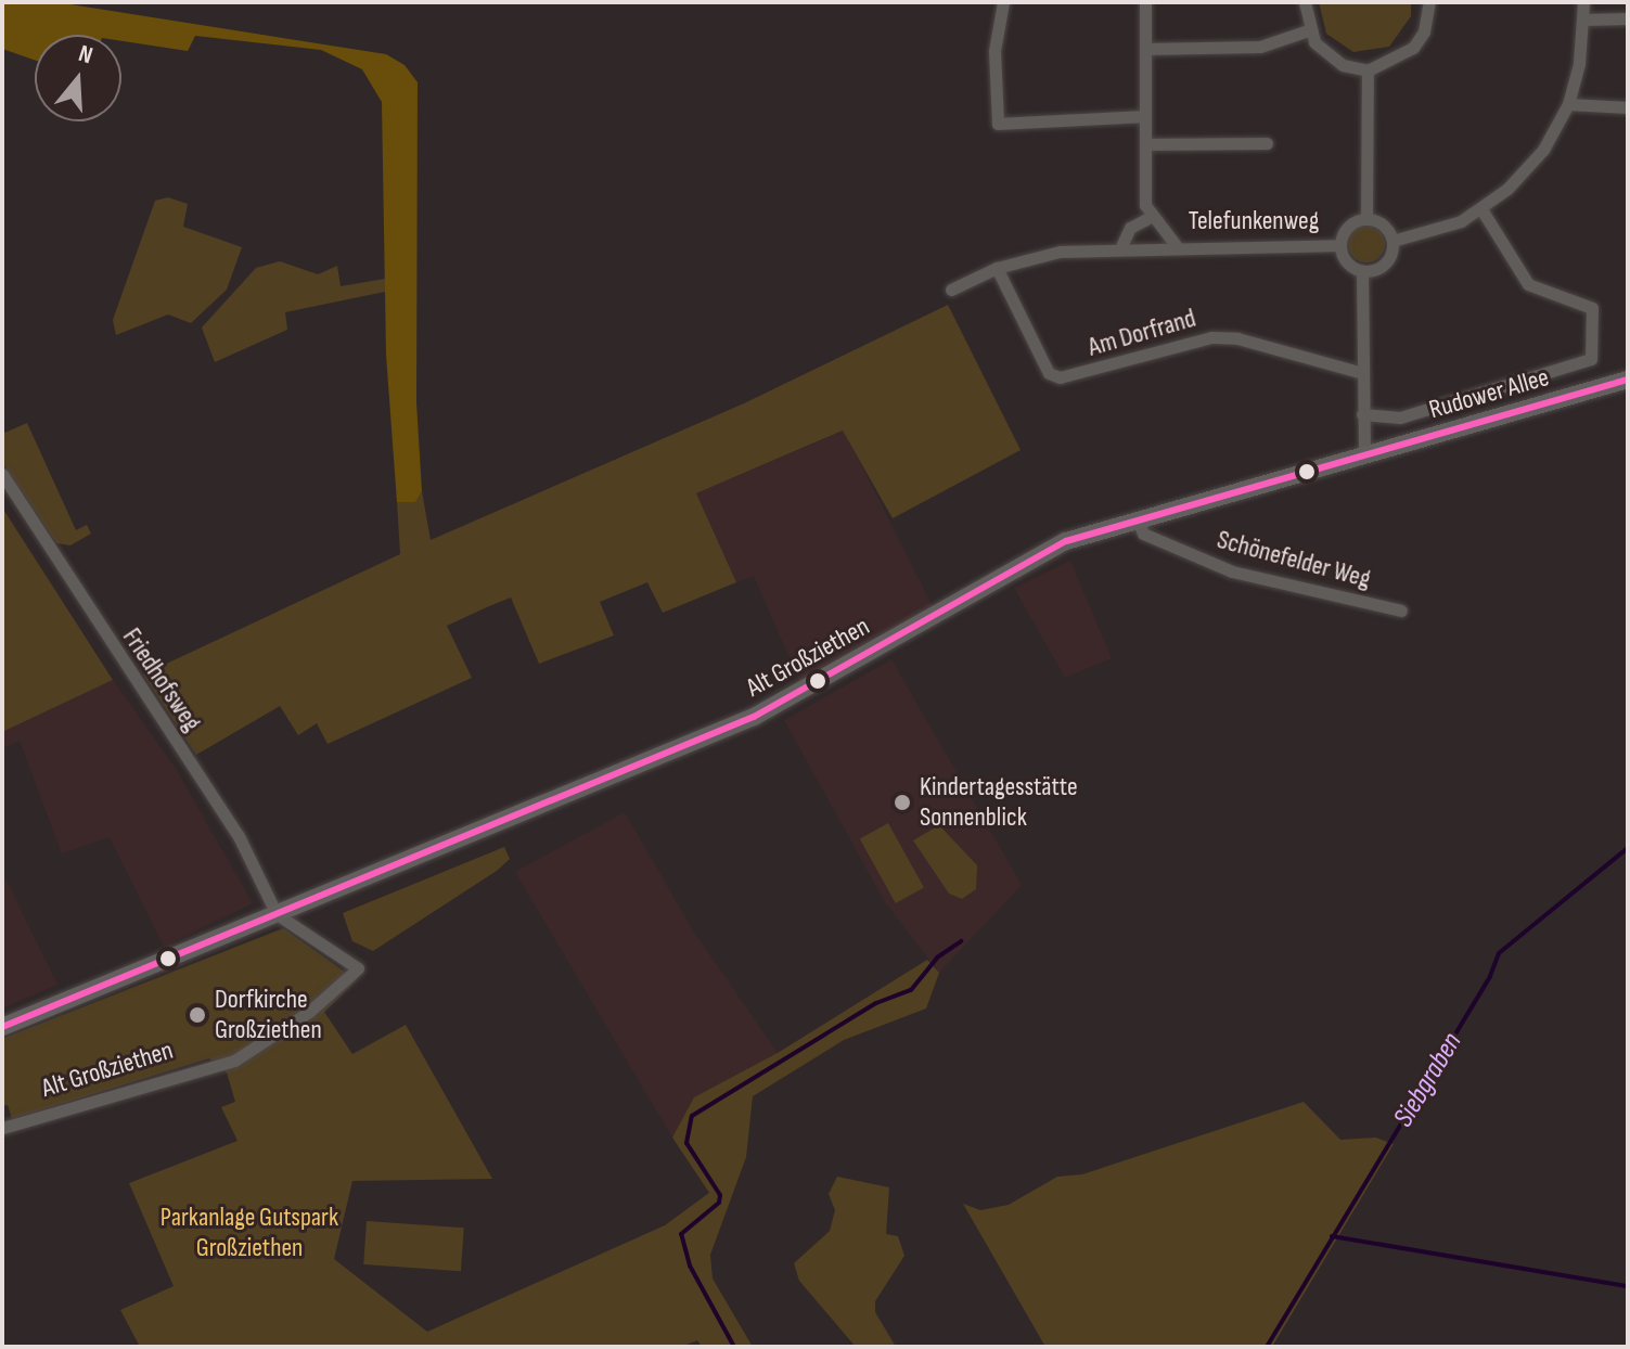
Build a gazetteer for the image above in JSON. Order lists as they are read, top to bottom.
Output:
{
  "streets": {
    "street": [
      "Telefunkenweg",
      "Am Dorfrand",
      "Rudower Allee",
      "Schönefelder Weg",
      "Alt Großziethen",
      "Friedhofsweg"
    ]
  },
  "crossings": [
    ["Rudower Allee", "Alt Großziethen"],
    ["Schönefelder Weg", "Alt Großziethen"],
    ["Alt Großziethen", "Friedhofsweg"]
  ],
  "water": ["Siebgraben"],
  "parks": ["Parkanlage Gutspark Großziethen"],
  "places": ["Kindertagesstätte Sonnenblick", "Dorfkirche Großziethen"],
  "north": "top"
}
